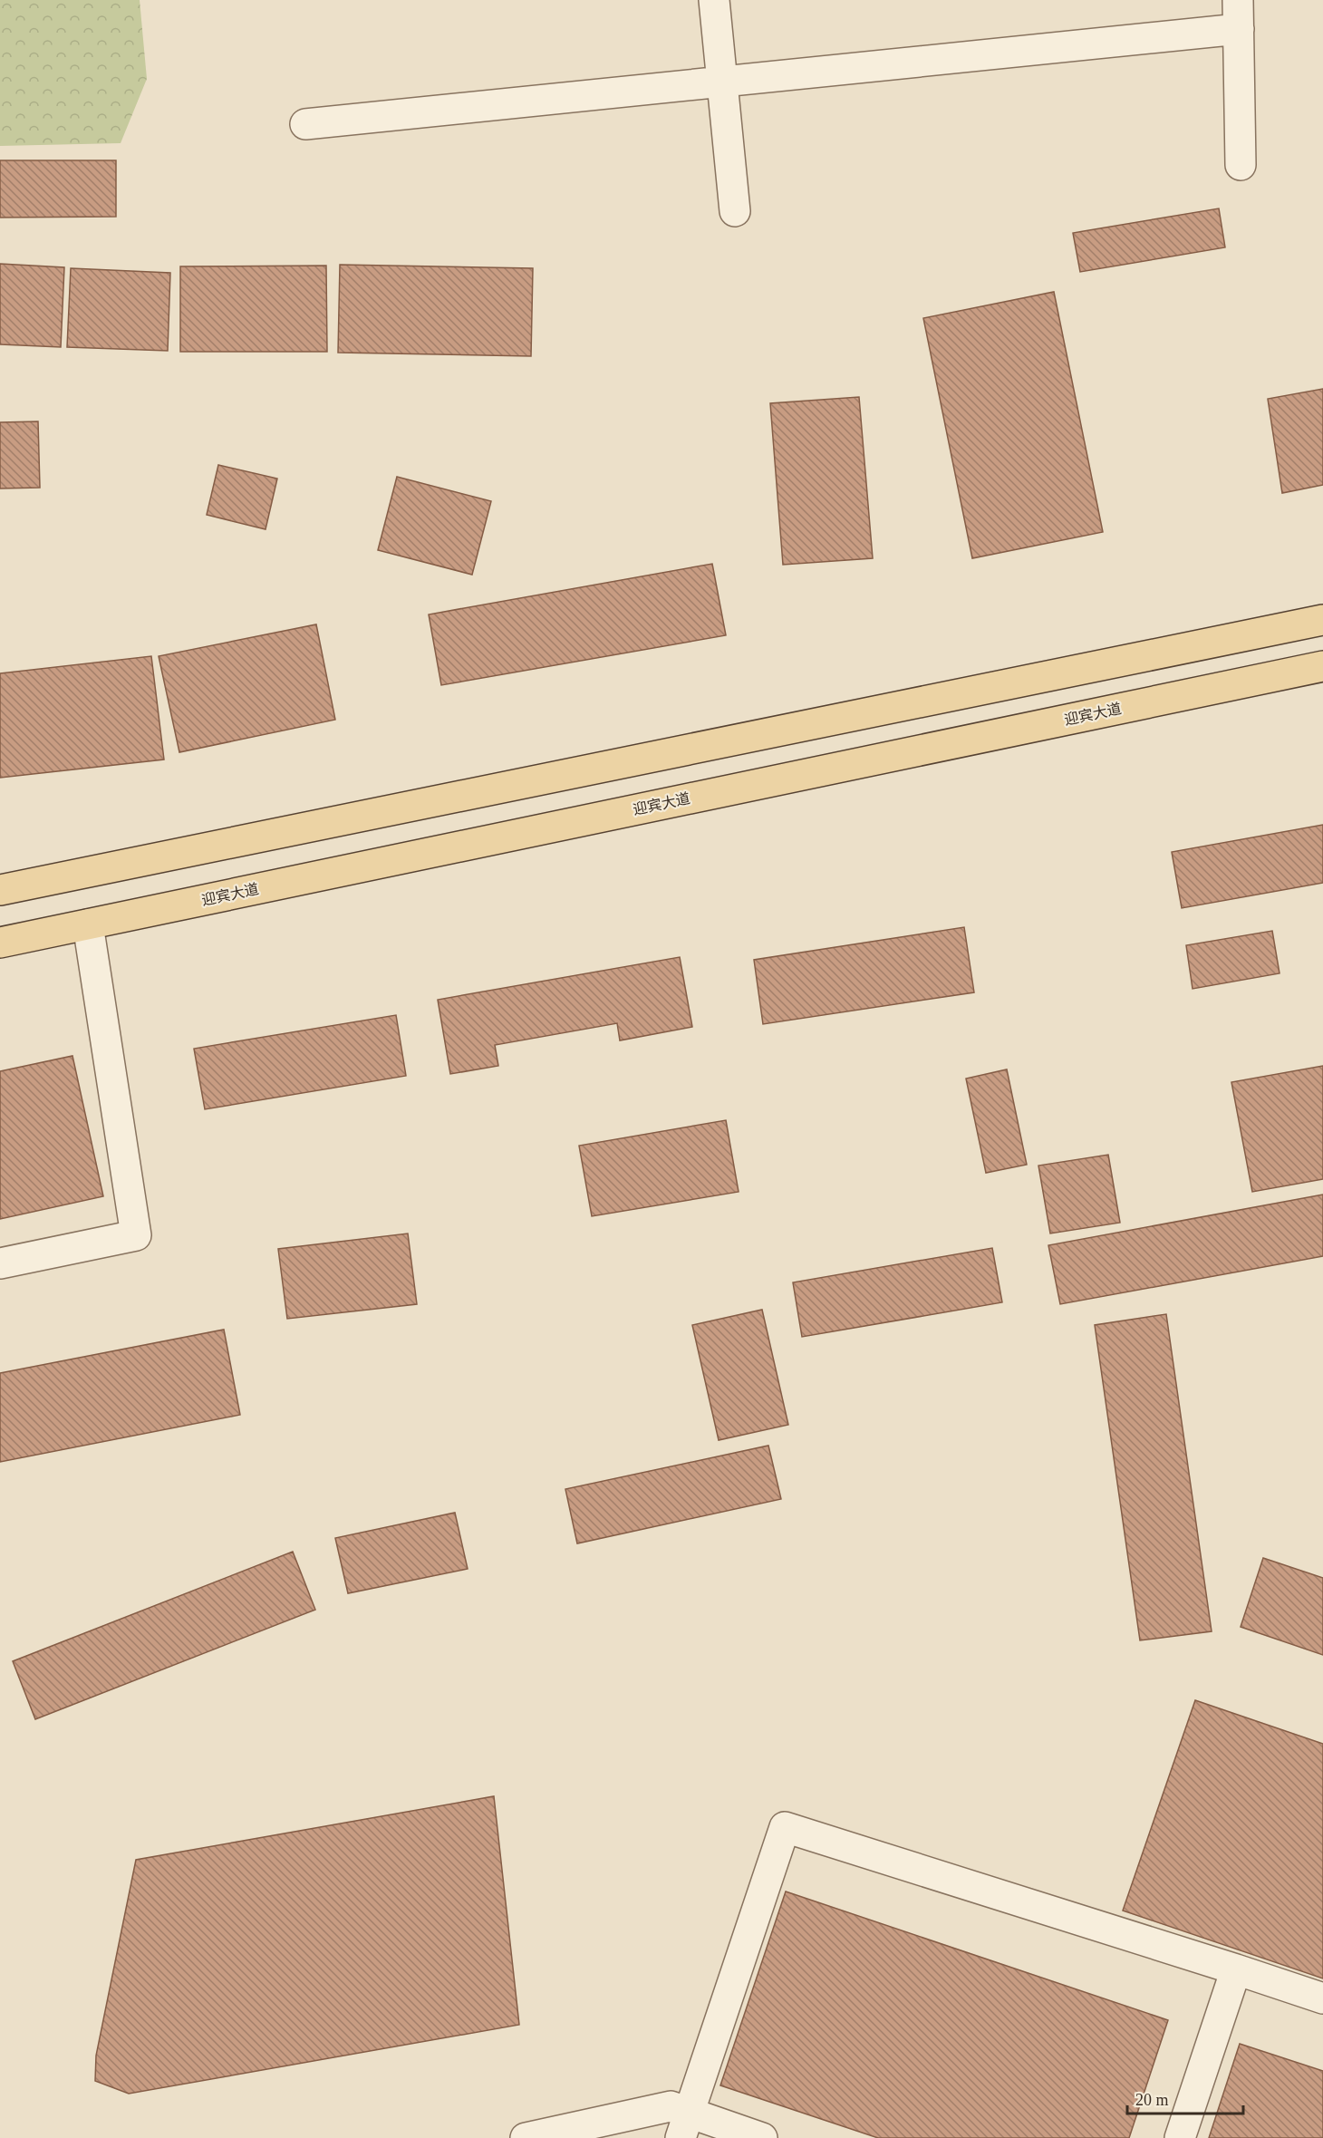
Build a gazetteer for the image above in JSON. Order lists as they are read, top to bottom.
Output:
{
  "streets": {
    "main road": ["迎宾大道"]
  },
  "scale_bar": "20 m"
}
